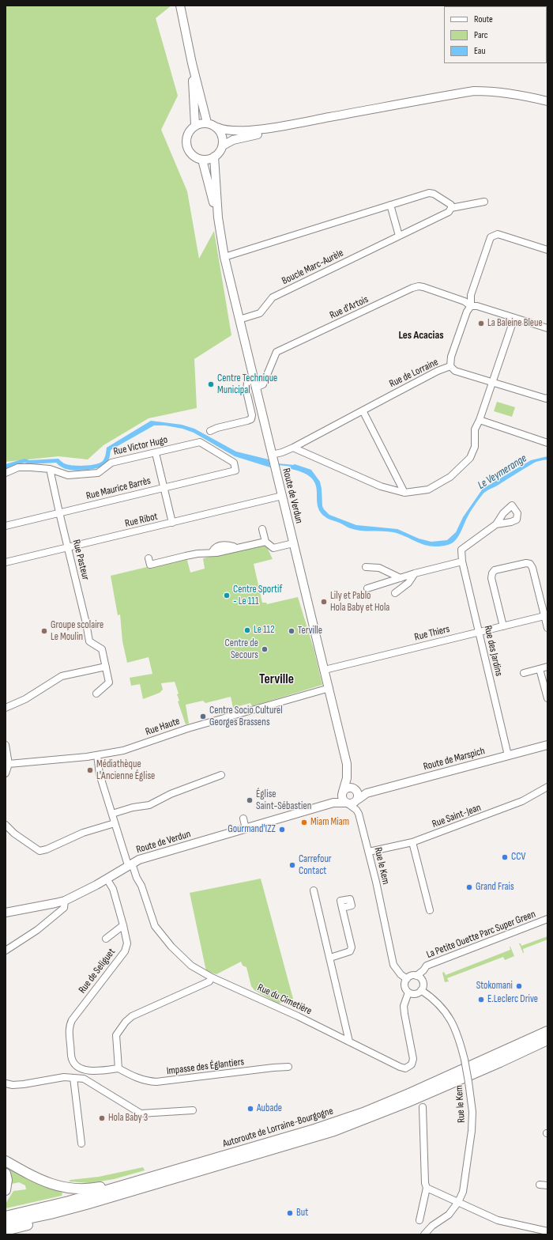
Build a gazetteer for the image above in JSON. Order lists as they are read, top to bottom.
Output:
{
  "streets": {
    "highway": ["Autoroute de Lorraine-Bourgogne"],
    "main road": ["Route de Verdun", "Route de Marspich"],
    "street": [
      "Boucle Marc-Aurèle",
      "Rue d'Artois",
      "Rue de Lorraine",
      "Rue Victor Hugo",
      "Rue Maurice Barrès",
      "Rue Ribot",
      "Rue Pasteur",
      "Rue Thiers",
      "Rue des Jardins",
      "Rue Haute",
      "Rue Saint-Jean",
      "Rue le Kem",
      "La Petite Ouette Parc Super Green",
      "Rue de Seliguet",
      "Rue du Cimetière",
      "Impasse des Églantiers"
    ]
  },
  "crossings": [
    ["Boucle Marc-Aurèle", "Route de Verdun"],
    ["Rue d'Artois", "Rue de Lorraine"],
    ["Rue d'Artois", "Route de Verdun"],
    ["Rue de Lorraine", "Route de Verdun"],
    ["Rue Victor Hugo", "Rue Maurice Barrès"],
    ["Rue Victor Hugo", "Rue Pasteur"],
    ["Rue Maurice Barrès", "Rue Pasteur"],
    ["Route de Verdun", "Rue Ribot"],
    ["Route de Verdun", "Rue Thiers"],
    ["Route de Verdun", "Rue Haute"],
    ["Route de Verdun", "Route de Marspich"],
    ["Route de Verdun", "Rue le Kem"],
    ["Route de Verdun", "Rue de Seliguet"],
    ["Route de Verdun", "Rue du Cimetière"],
    ["Rue Ribot", "Rue Pasteur"],
    ["Rue Thiers", "Rue des Jardins"],
    ["Rue des Jardins", "Route de Marspich"],
    ["Rue Haute", "Rue du Cimetière"],
    ["Route de Marspich", "Rue le Kem"],
    ["Rue Saint-Jean", "Rue le Kem"],
    ["Rue le Kem", "La Petite Ouette Parc Super Green"],
    ["Rue le Kem", "Rue du Cimetière"],
    ["La Petite Ouette Parc Super Green", "Rue du Cimetière"],
    ["Rue de Seliguet", "Impasse des Églantiers"]
  ],
  "districts": ["Les Acacias", "Terville"],
  "water": ["Le Veymerange"],
  "places": [
    "La Baleine Bleue",
    "Centre Technique Municipal",
    "Centre Sportif - Le 111",
    "Lily et Pablo Hola Baby et Hola",
    "Le 112",
    "Groupe scolaire Le Moulin",
    "Terville",
    "Centre de Secours",
    "Centre Socio Culturel Georges Brassens",
    "Médiathèque L'Ancienne Église",
    "Église Saint-Sébastien",
    "Miam Miam",
    "Gourmand'IZZ",
    "CCV",
    "Carrefour Contact",
    "Grand Frais",
    "Stokomani",
    "E.Leclerc Drive",
    "Aubade",
    "Hola Baby 3",
    "But"
  ],
  "legend": ["Route", "Parc", "Eau"]
}
